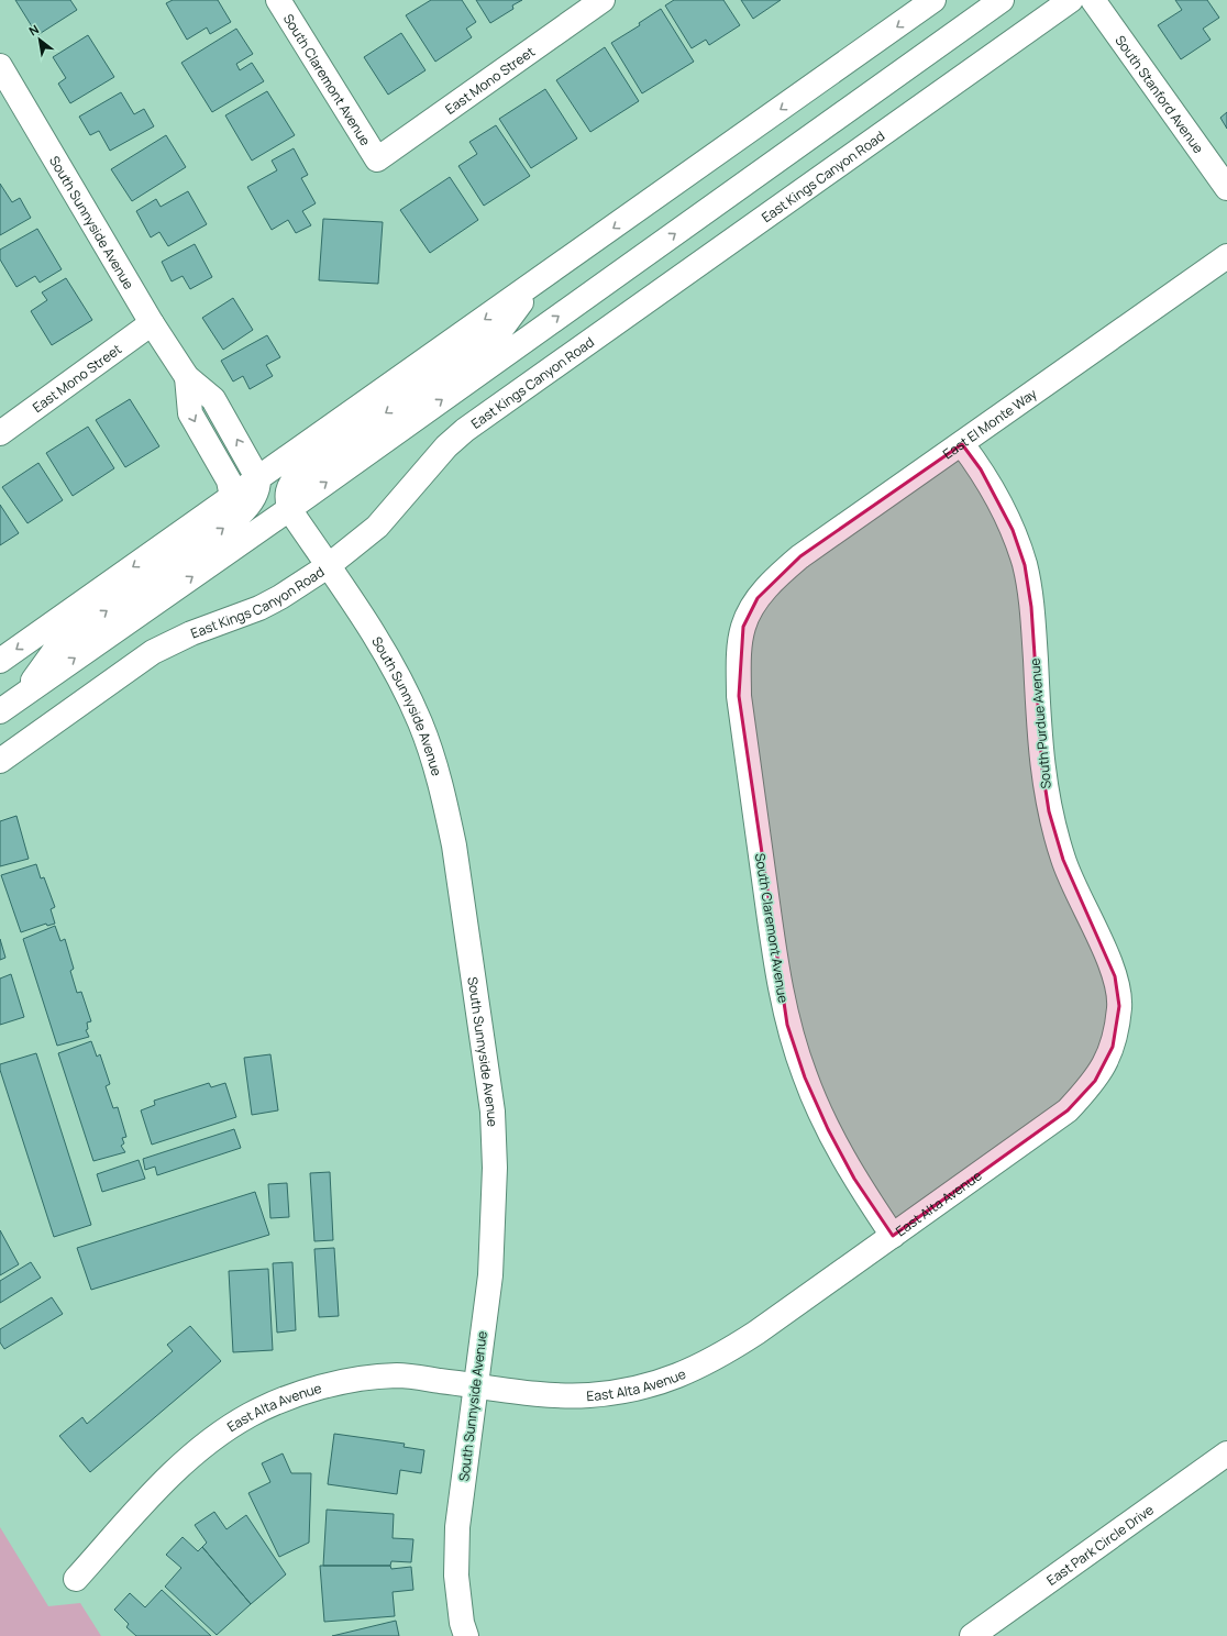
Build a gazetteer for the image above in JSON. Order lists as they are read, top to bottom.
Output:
{
  "streets": {
    "street": [
      "South Claremont Avenue",
      "East Mono Street",
      "South Stanford Avenue",
      "East Kings Canyon Road",
      "South Sunnyside Avenue",
      "East El Monte Way",
      "South Purdue Avenue",
      "East Alta Avenue",
      "East Park Circle Drive"
    ]
  },
  "crossings": [
    ["South Claremont Avenue", "East Mono Street"],
    ["South Claremont Avenue", "East El Monte Way"],
    ["South Claremont Avenue", "East Alta Avenue"],
    ["East Mono Street", "South Sunnyside Avenue"],
    ["East Kings Canyon Road", "South Sunnyside Avenue"],
    ["South Sunnyside Avenue", "East Alta Avenue"],
    ["East El Monte Way", "South Purdue Avenue"],
    ["South Purdue Avenue", "East Alta Avenue"]
  ],
  "north": "top left"
}
